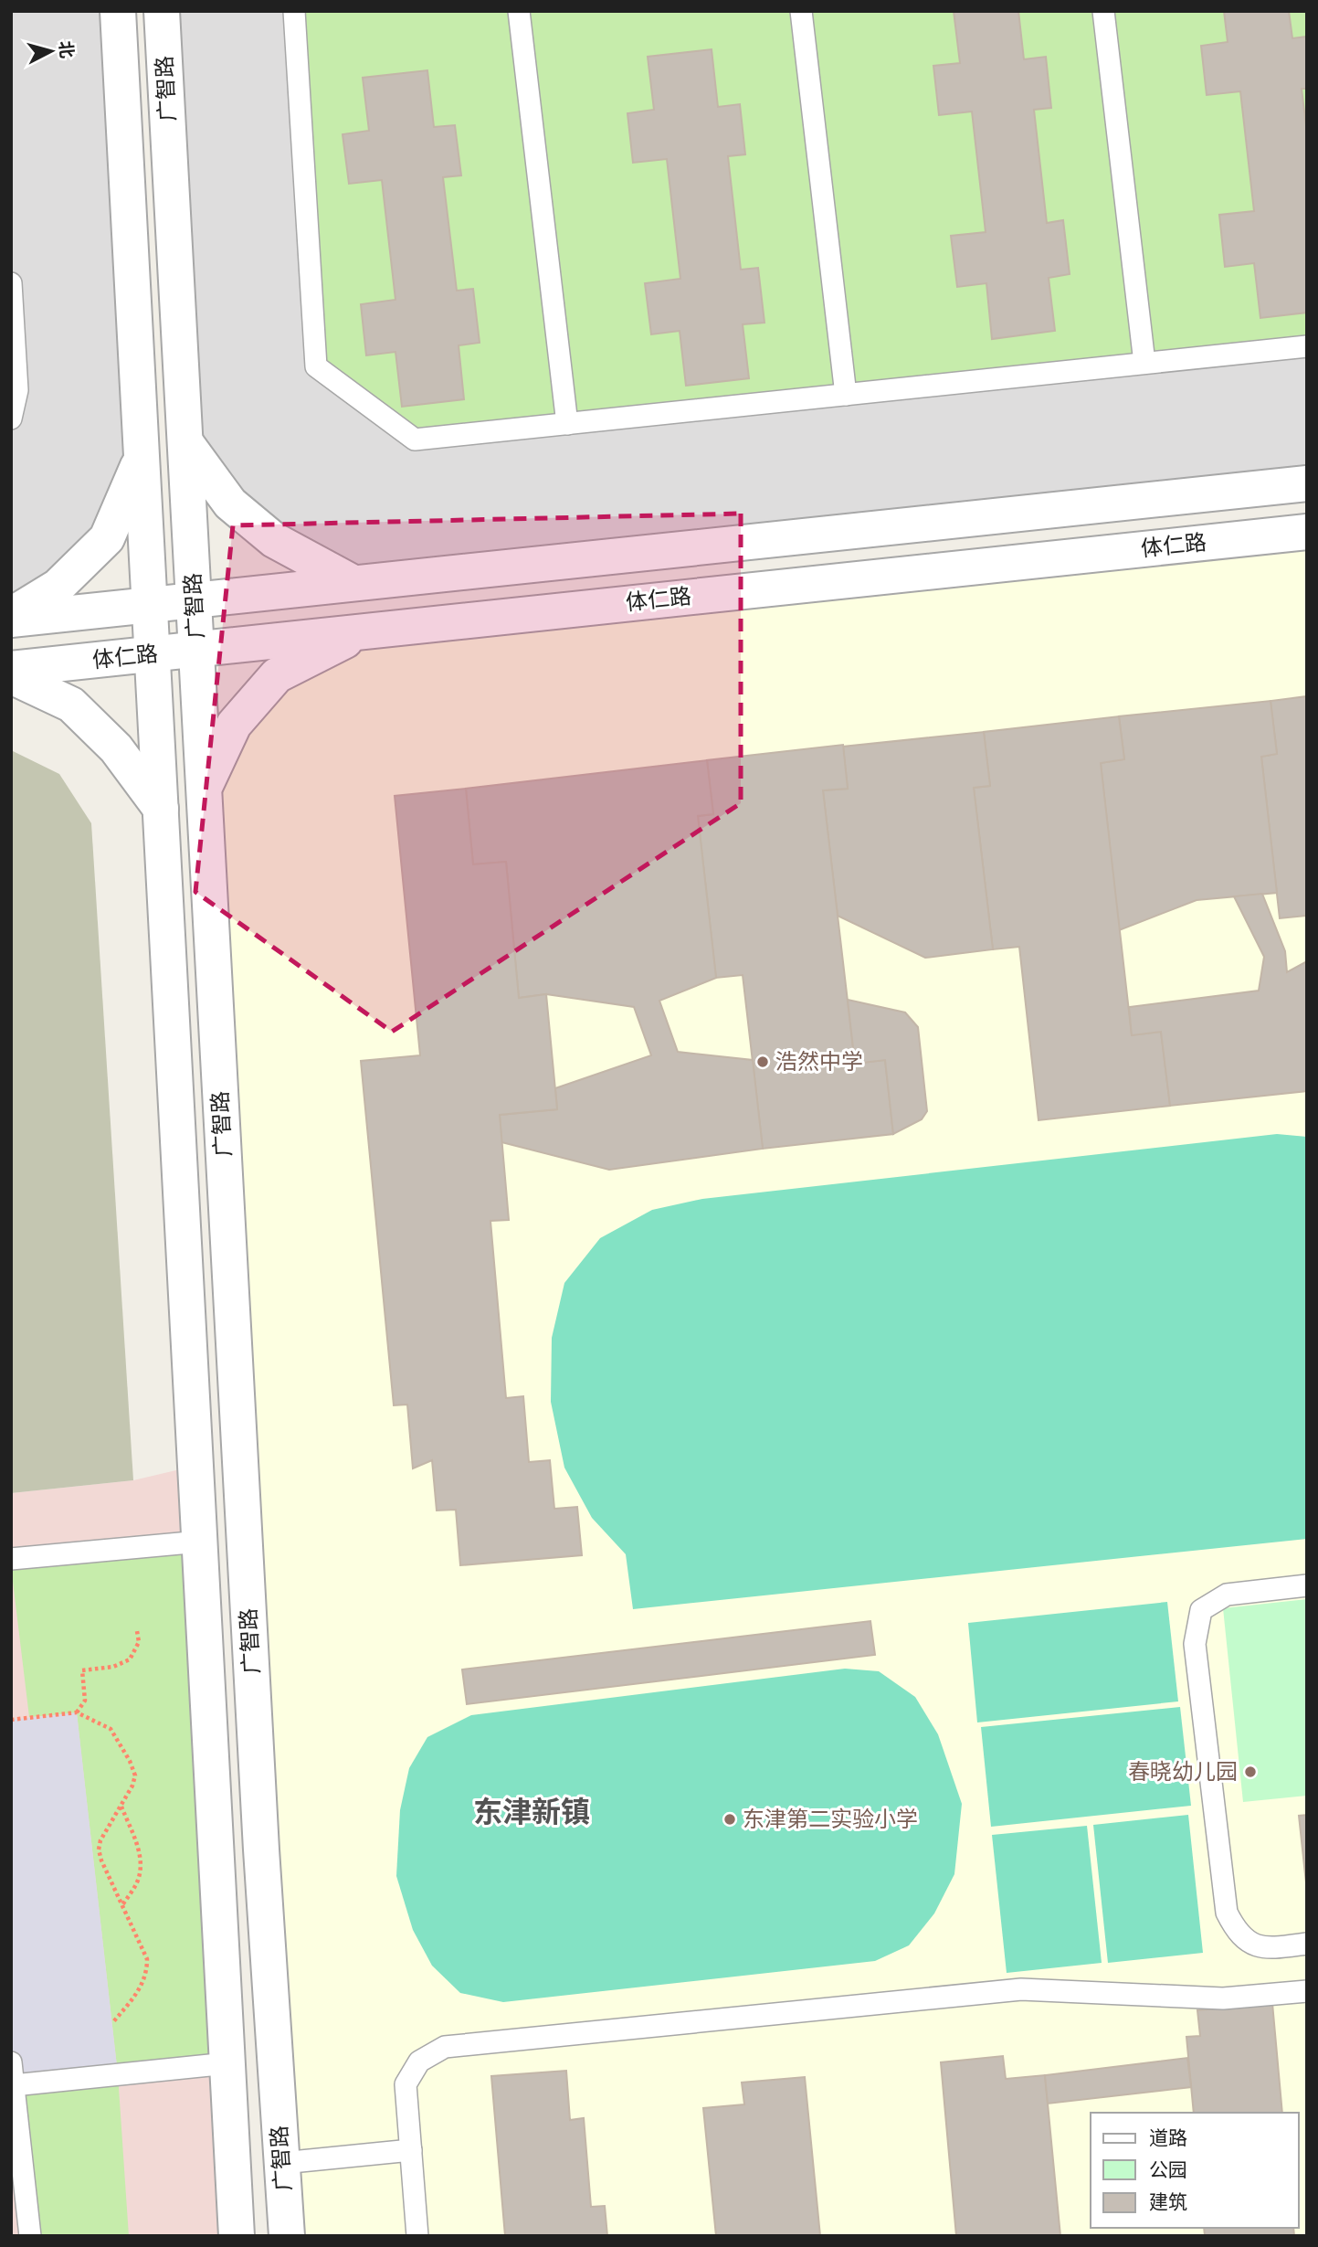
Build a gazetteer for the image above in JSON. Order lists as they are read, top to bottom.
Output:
{
  "streets": {
    "street": ["广智路", "体仁路"]
  },
  "crossings": [
    ["广智路", "体仁路"]
  ],
  "districts": ["东津新镇"],
  "places": ["浩然中学", "春晓幼儿园", "东津第二实验小学"],
  "legend": ["道路", "公园", "建筑"],
  "north": "right"
}
